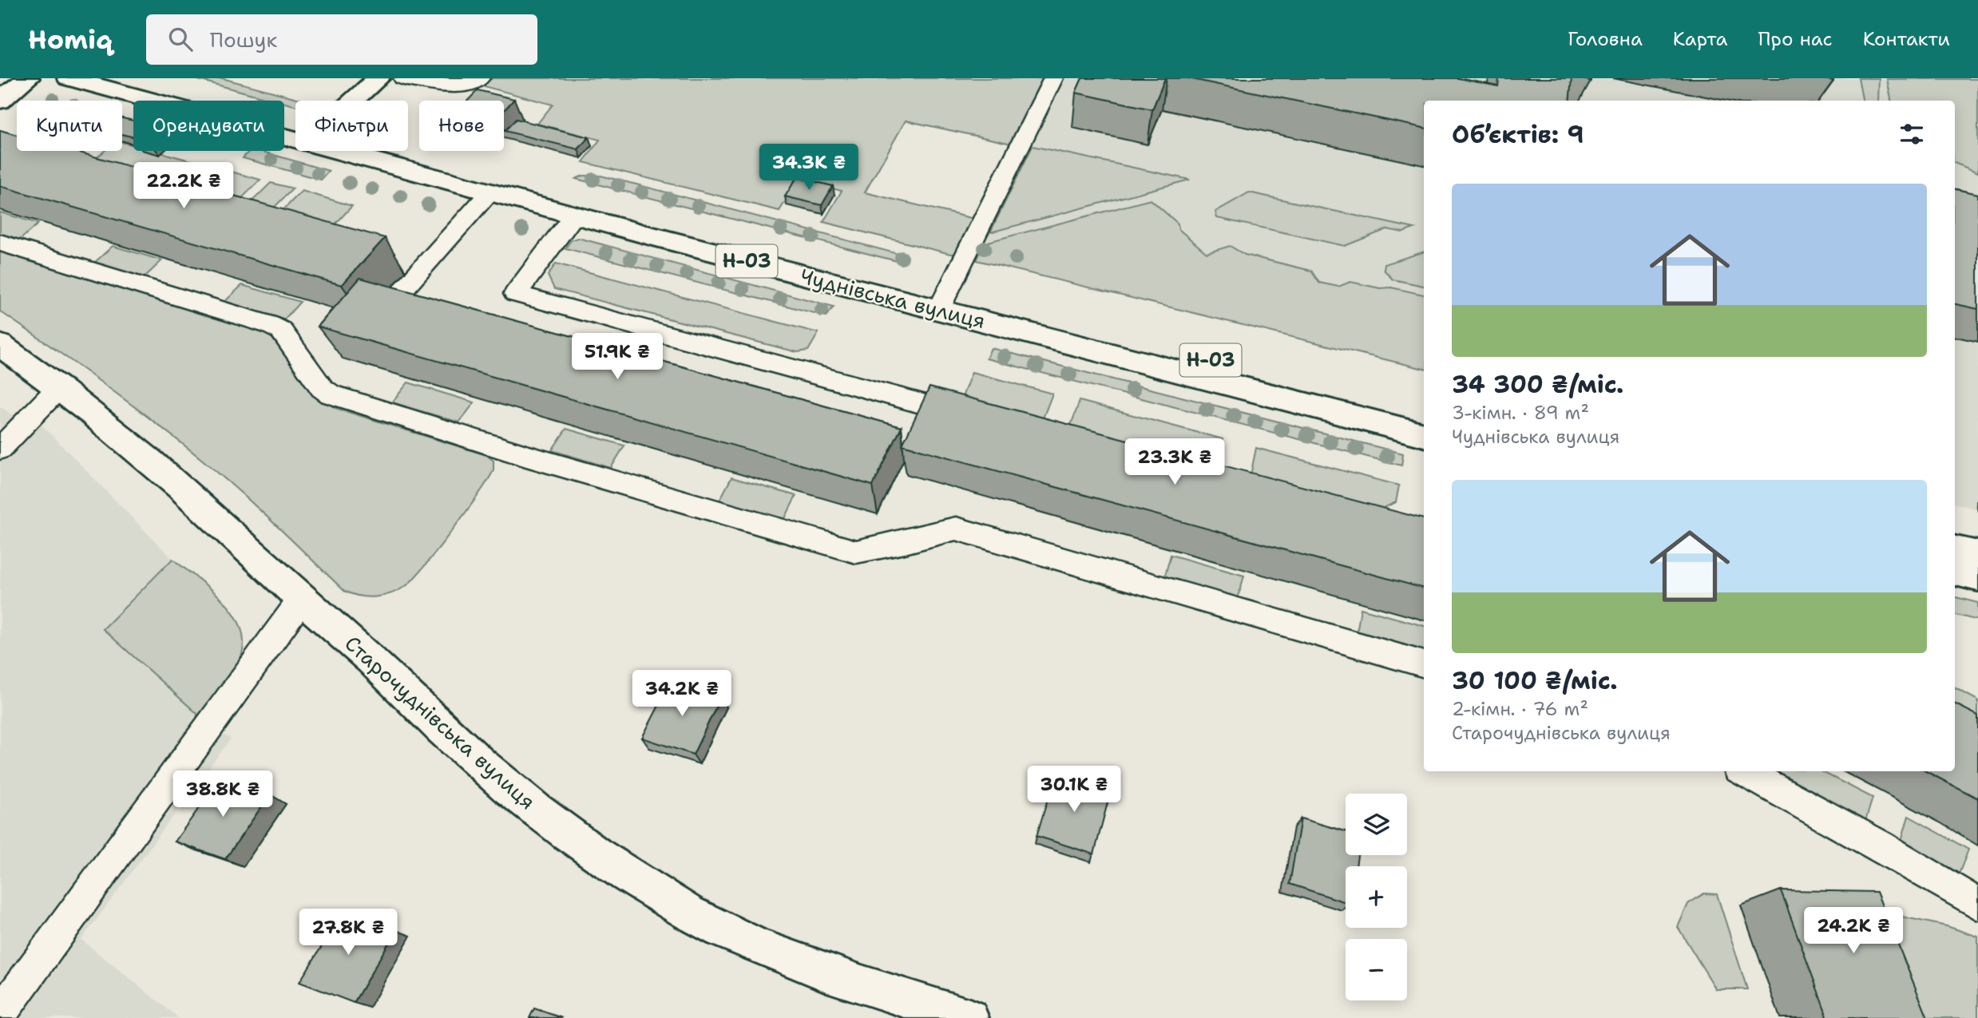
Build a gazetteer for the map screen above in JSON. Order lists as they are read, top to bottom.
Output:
{
  "streets": {
    "main road": ["Н-03", "Чуднівська вулиця", "Старочуднівська вулиця"]
  },
  "page": {
    "header": "Homiq",
    "search": "Пошук",
    "nav": [
      "Головна",
      "Карта",
      "Про нас",
      "Контакти"
    ],
    "chip": [
      "Купити",
      "Орендувати",
      "Фільтри",
      "Нове"
    ],
    "heading": "Об’єктів: 9",
    "price": [
      "34.3K ₴",
      "22.2K ₴",
      "51.9K ₴",
      "23.3K ₴",
      "34.2K ₴",
      "30.1K ₴",
      "38.8K ₴",
      "24.2K ₴",
      "27.8K ₴"
    ],
    "list": [
      {
        "name": "34 300 ₴/міс.",
        "note": "3-кімн. · 89 m² · Чуднівська вулиця"
      },
      {
        "name": "30 100 ₴/міс.",
        "note": "2-кімн. · 76 m² · Старочуднівська вулиця"
      }
    ],
    "map_buttons": ["+", "−"]
  }
}
